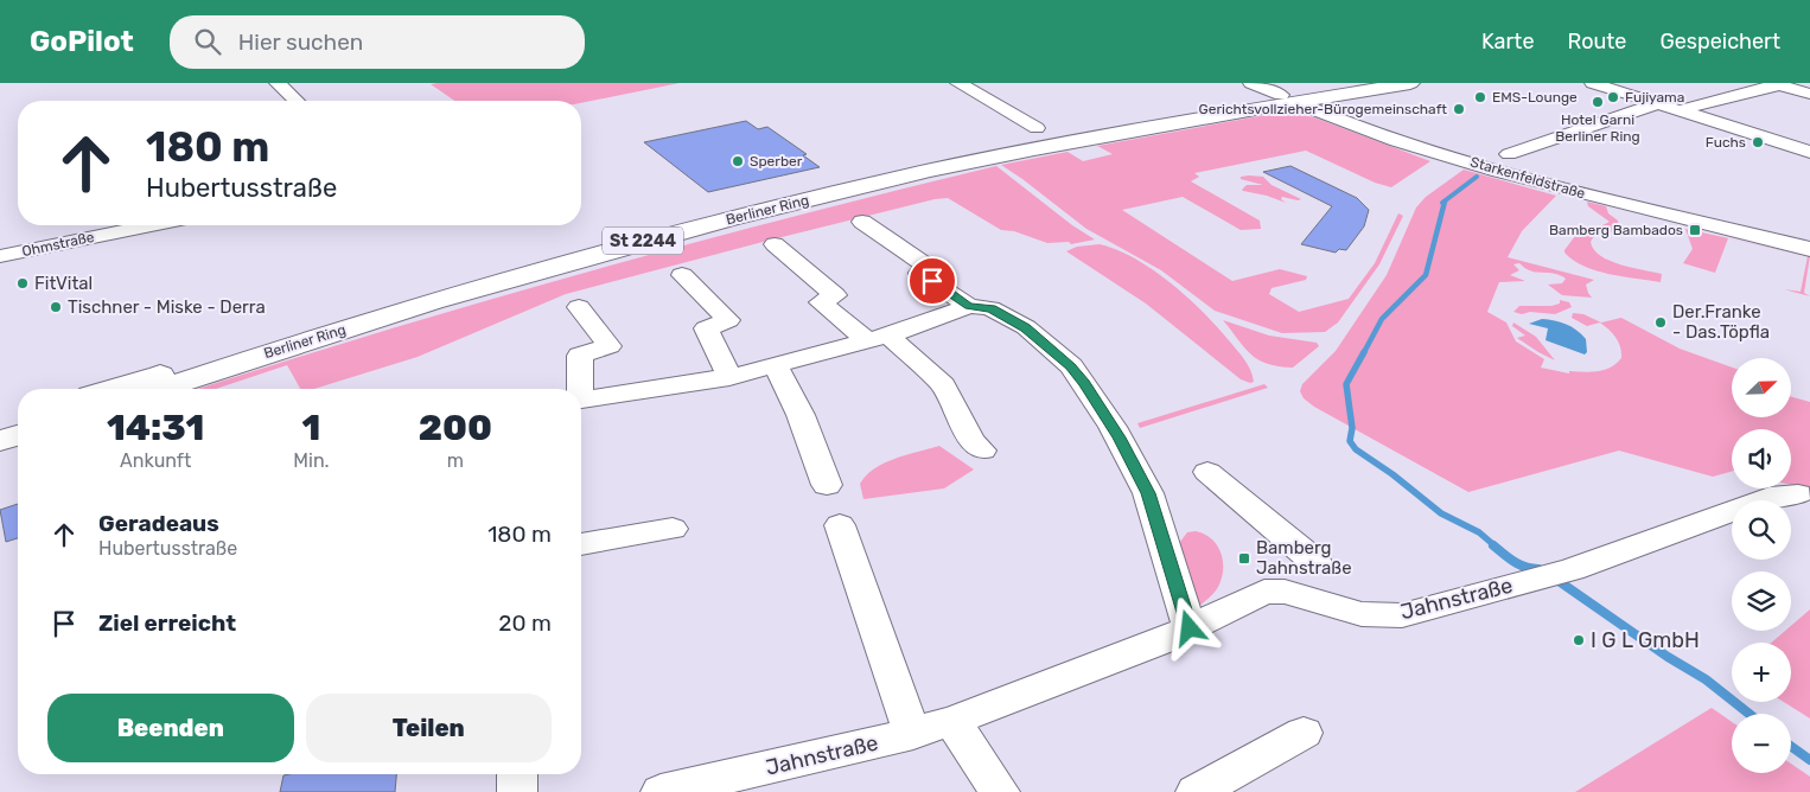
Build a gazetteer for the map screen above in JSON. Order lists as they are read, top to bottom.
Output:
{
  "streets": {
    "main road": ["Starkenfeldstraße", "Berliner Ring", "St 2244"],
    "street": ["Ohmstraße", "Jahnstraße"]
  },
  "crossings": [
    ["Starkenfeldstraße", "Berliner Ring"]
  ],
  "places": {
    "other": [
      "EMS-Lounge",
      "Fujiyama",
      "Hotel Garni Berliner Ring",
      "Gerichtsvollzieher-Bürogemeinschaft",
      "Fuchs",
      "Sperber",
      "FitVital",
      "Tischner - Miske - Derra",
      "Der.Franke - Das.Töpfla",
      "I G L GmbH"
    ],
    "transit": ["Bamberg Bambados", "Bamberg Jahnstraße"]
  },
  "north": "top right",
  "page": {
    "header": "GoPilot",
    "search": "Hier suchen",
    "nav": ["Karte", "Route", "Gespeichert"],
    "turn": ["180 m", "Hubertusstraße"],
    "map_buttons": ["+", "−"],
    "eta": [
      "14:31",
      "Ankunft",
      "1",
      "Min.",
      "200",
      "m"
    ],
    "list": [
      {
        "name": "Geradeaus",
        "note": "Hubertusstraße",
        "value": "180 m"
      },
      {
        "name": "Ziel erreicht",
        "value": "20 m"
      }
    ],
    "buttons": ["Beenden", "Teilen"]
  }
}
